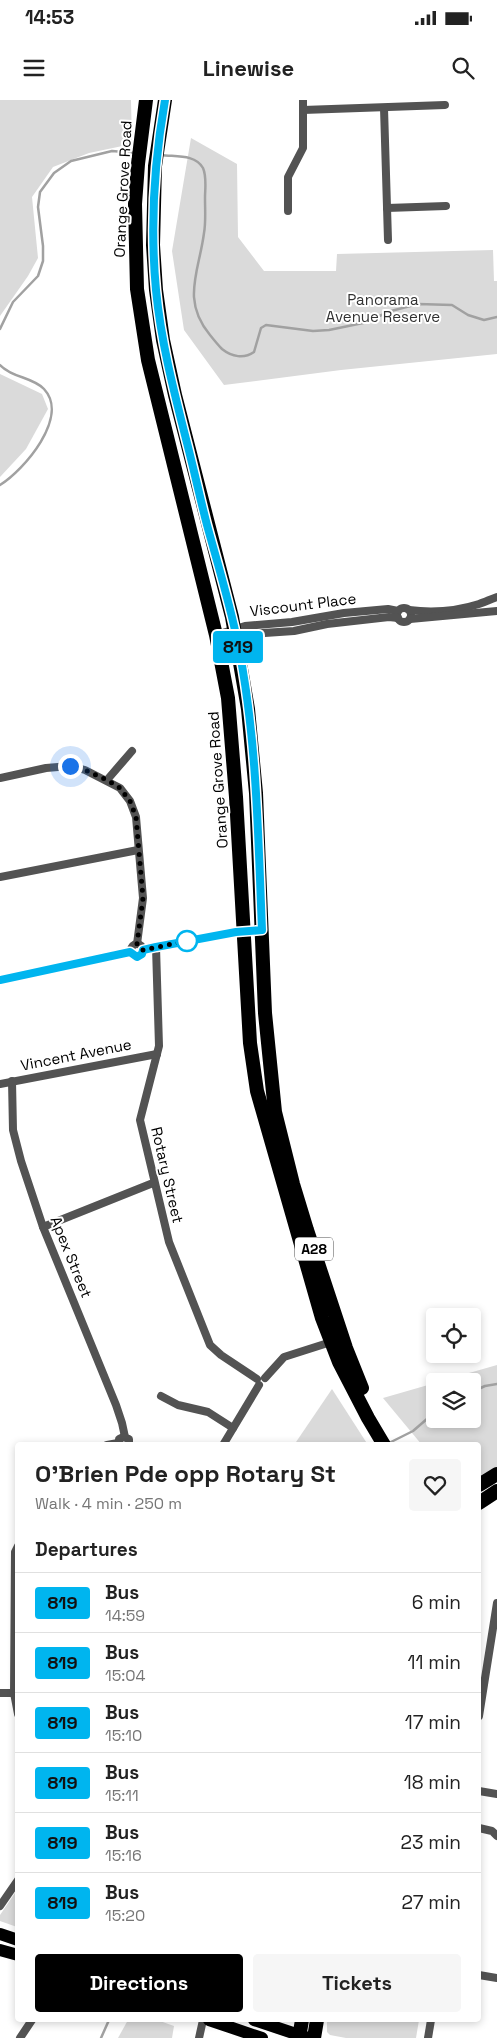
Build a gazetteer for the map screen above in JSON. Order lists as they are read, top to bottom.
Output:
{
  "streets": {
    "highway": ["Orange Grove Road", "A28"],
    "street": [
      "Viscount Place",
      "Vincent Avenue",
      "Rotary Street",
      "Apex Street"
    ]
  },
  "crossings": [
    ["Orange Grove Road", "Viscount Place"],
    ["Vincent Avenue", "Rotary Street"],
    ["Vincent Avenue", "Apex Street"]
  ],
  "parks": ["Panorama Avenue Reserve"],
  "lines": ["bus line 819"],
  "page": {
    "status": "14:53",
    "header": "Linewise",
    "on_map": "819",
    "heading": [
      ["O'Brien Pde opp Rotary St", "Walk · 4 min · 250 m"],
      "Departures"
    ],
    "list": [
      {
        "mark": "819",
        "name": "Bus",
        "note": "14:59",
        "value": "6 min"
      },
      {
        "mark": "819",
        "name": "Bus",
        "note": "15:04",
        "value": "11 min"
      },
      {
        "mark": "819",
        "name": "Bus",
        "note": "15:10",
        "value": "17 min"
      },
      {
        "mark": "819",
        "name": "Bus",
        "note": "15:11",
        "value": "18 min"
      },
      {
        "mark": "819",
        "name": "Bus",
        "note": "15:16",
        "value": "23 min"
      },
      {
        "mark": "819",
        "name": "Bus",
        "note": "15:20",
        "value": "27 min"
      }
    ],
    "buttons": ["Directions", "Tickets"]
  }
}
